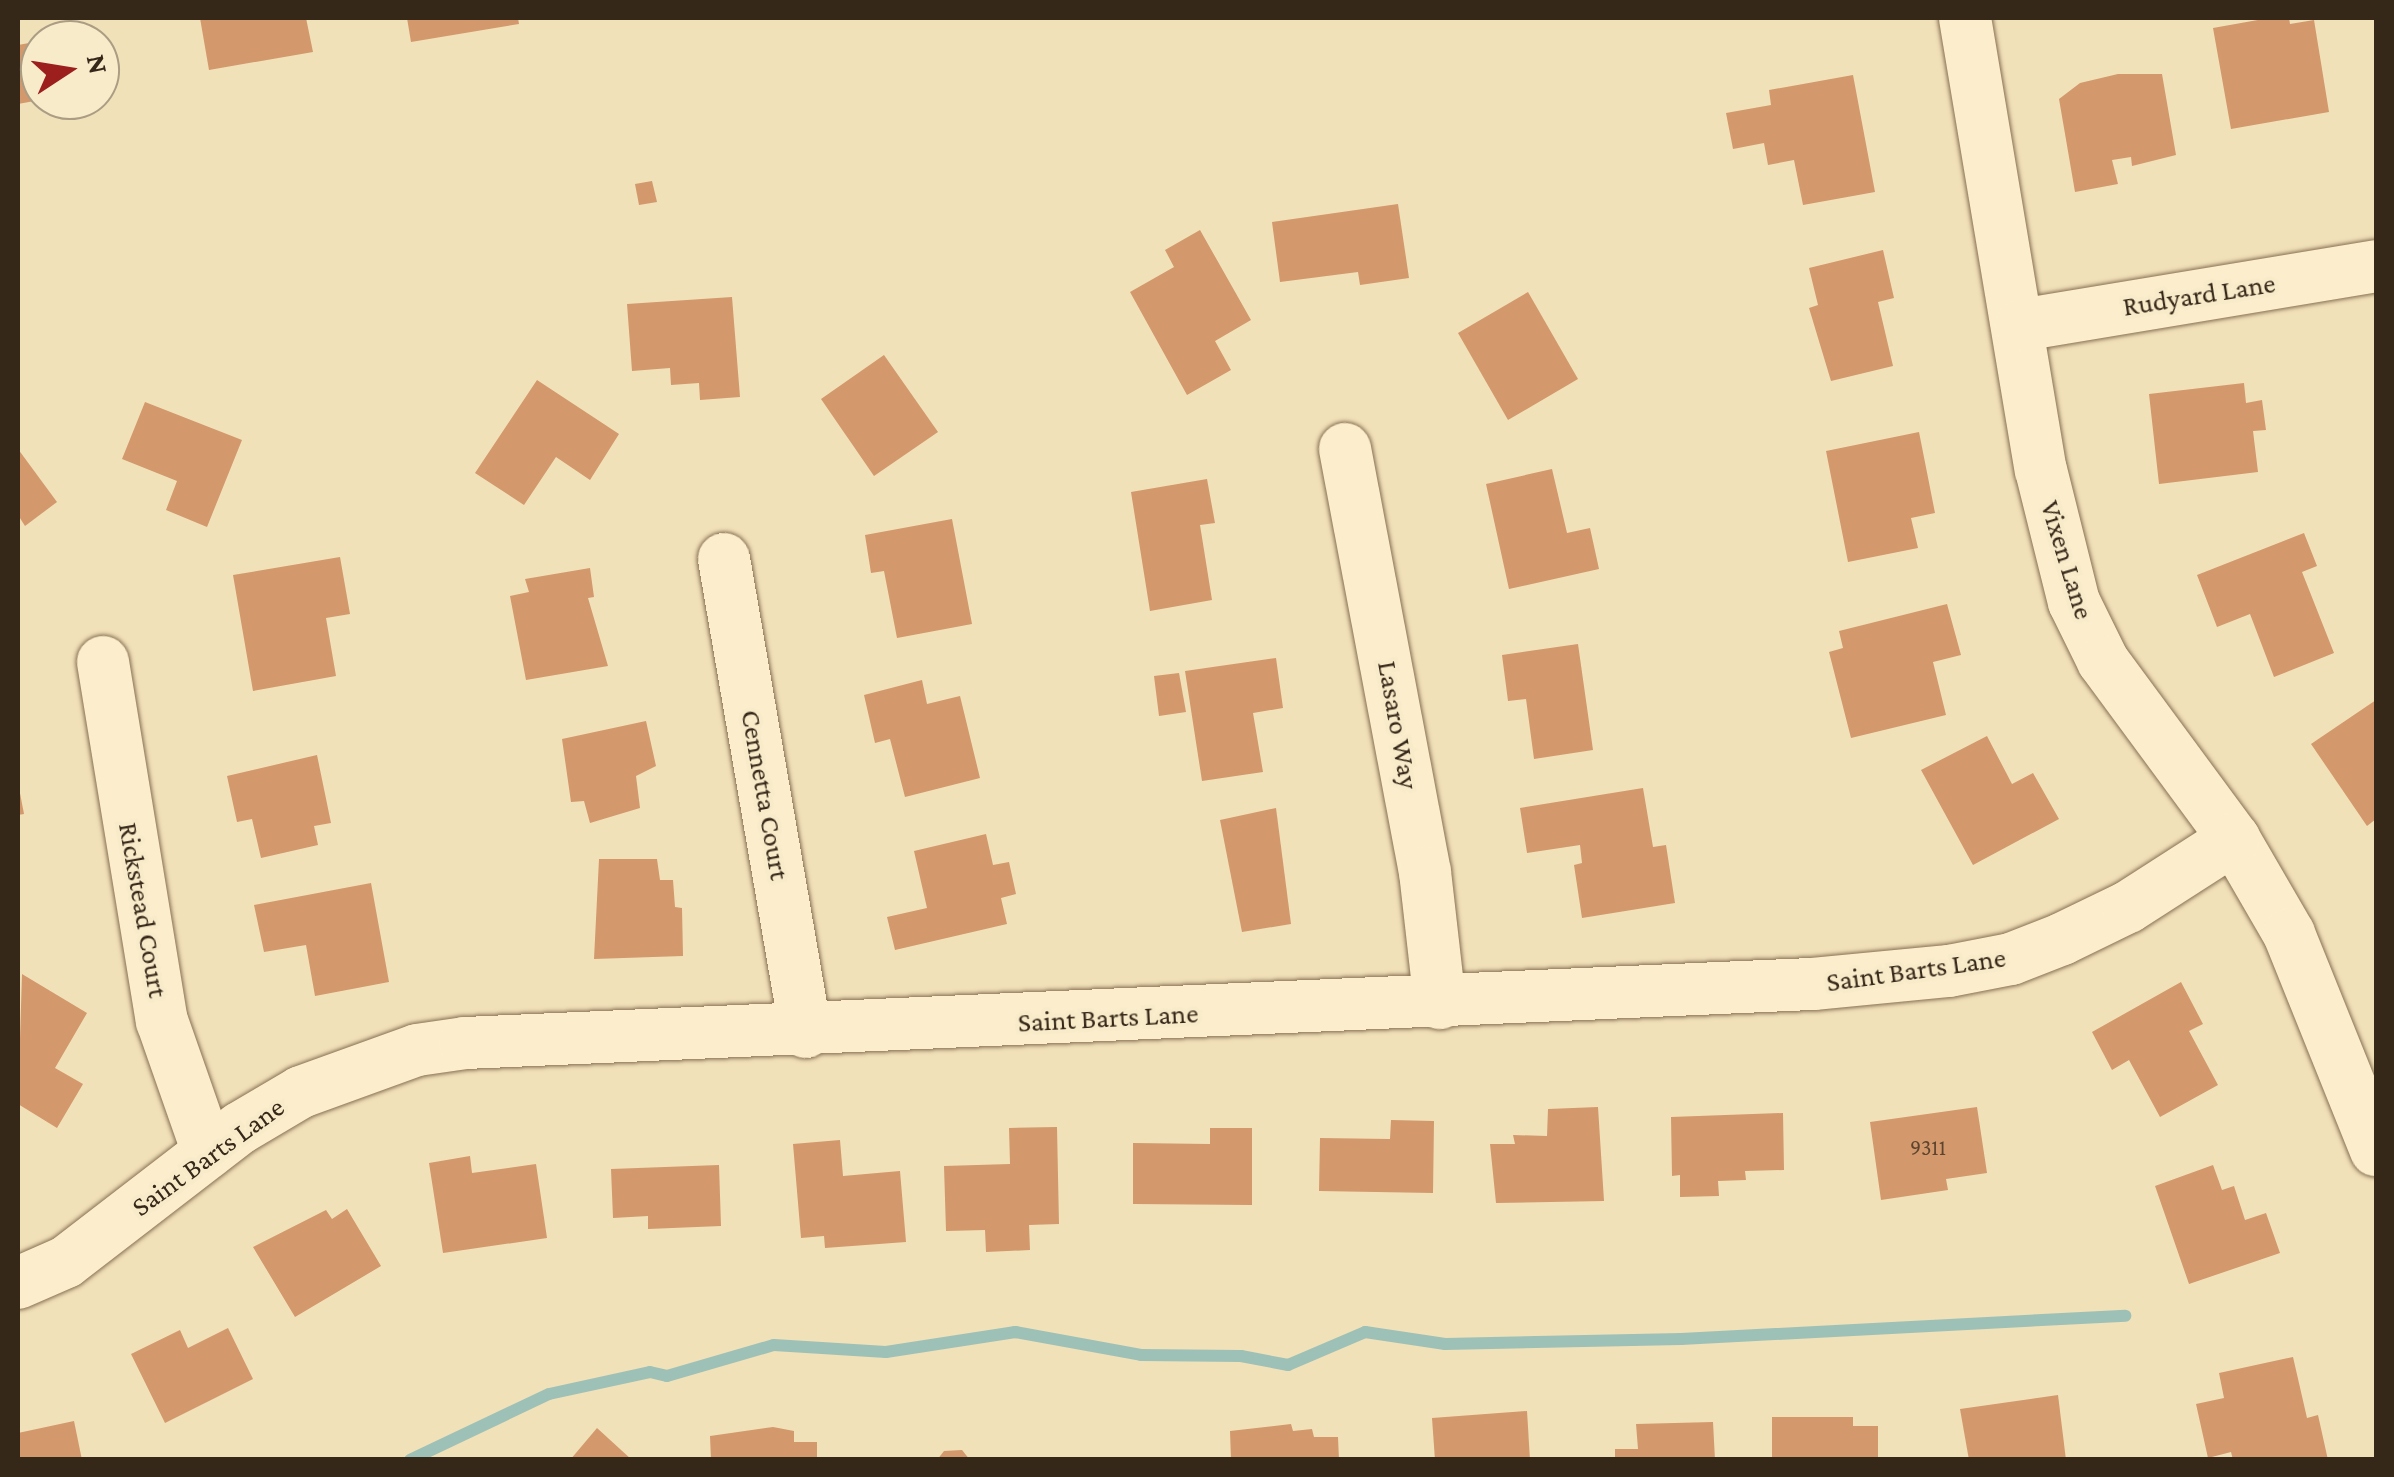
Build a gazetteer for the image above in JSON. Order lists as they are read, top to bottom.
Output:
{
  "streets": {
    "street": [
      "Rudyard Lane",
      "Vixen Lane",
      "Lasaro Way",
      "Cennetta Court",
      "Rickstead Court",
      "Saint Barts Lane"
    ]
  },
  "crossings": [
    ["Rudyard Lane", "Vixen Lane"],
    ["Vixen Lane", "Saint Barts Lane"],
    ["Lasaro Way", "Saint Barts Lane"],
    ["Cennetta Court", "Saint Barts Lane"],
    ["Rickstead Court", "Saint Barts Lane"]
  ],
  "house_numbers": ["9311"],
  "north": "right"
}
